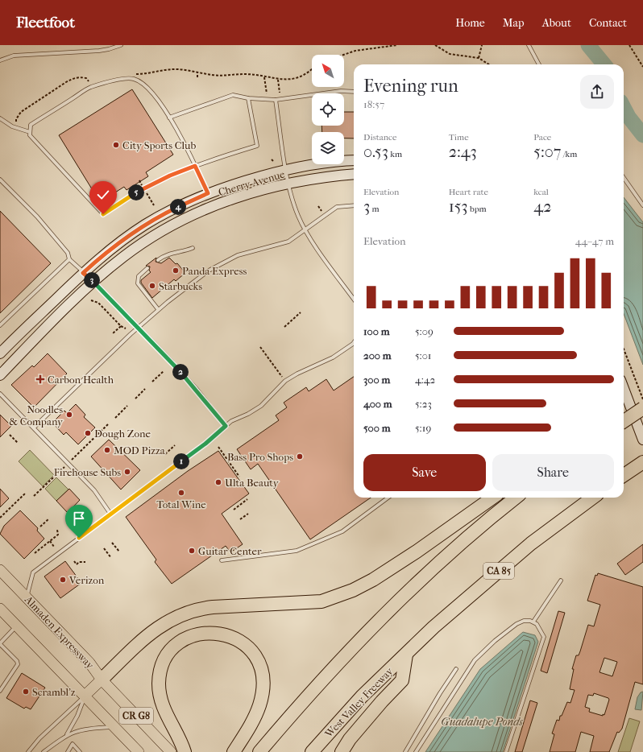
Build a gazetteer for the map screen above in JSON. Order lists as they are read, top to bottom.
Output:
{
  "streets": {
    "highway": ["CA 85", "West Valley Freeway"],
    "main road": ["Almaden Expressway", "CR G8"],
    "street": ["Cherry Avenue"]
  },
  "crossings": [
    ["CA 85", "West Valley Freeway"]
  ],
  "water": ["Guadalupe Ponds"],
  "places": {
    "other": [
      "City Sports Club",
      "Panda Express",
      "Starbucks",
      "Noodles & Company",
      "Dough Zone",
      "MOD Pizza",
      "Bass Pro Shops",
      "Firehouse Subs",
      "Ulta Beauty",
      "Total Wine",
      "Guitar Center",
      "Verizon",
      "Scrambl'z"
    ],
    "health": ["Carbon Health"]
  },
  "north": "top left",
  "page": {
    "header": "Fleetfoot",
    "nav": [
      "Home",
      "Map",
      "About",
      "Contact"
    ],
    "heading": ["Evening run", "18:57"],
    "stats": [
      ["Distance", "0.53 km"],
      ["Time", "2:43"],
      ["Pace", "5:07 /km"],
      ["Elevation", "3 m"],
      ["Heart rate", "153 bpm"],
      ["kcal", "42"]
    ],
    "pins": [
      "5",
      "4",
      "3",
      "2",
      "1"
    ],
    "chart": ["Elevation", "44–47 m"],
    "list": [
      {
        "name": "100 m",
        "note": "5:09"
      },
      {
        "name": "200 m",
        "note": "5:01"
      },
      {
        "name": "300 m",
        "note": "4:42"
      },
      {
        "name": "400 m",
        "note": "5:23"
      },
      {
        "name": "500 m",
        "note": "5:19"
      }
    ],
    "buttons": ["Save", "Share"]
  }
}
